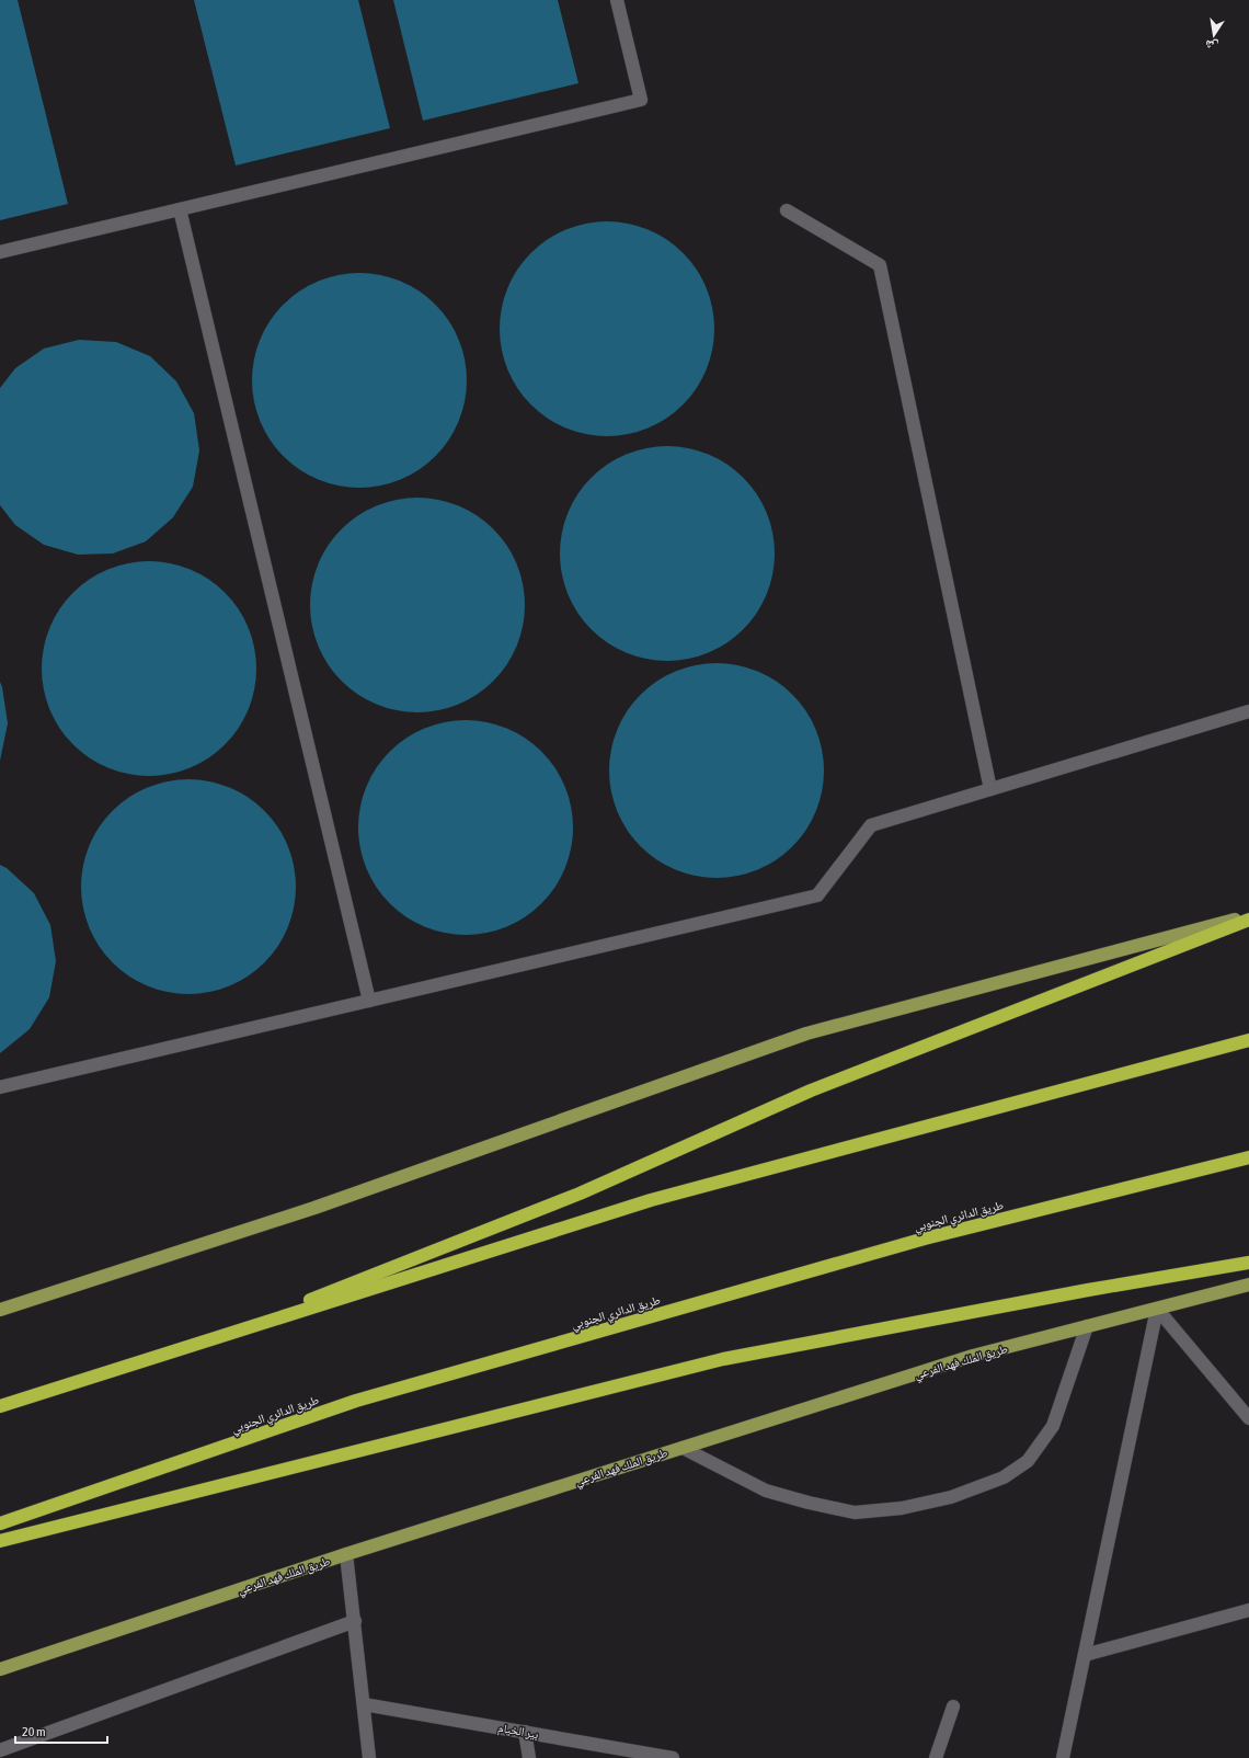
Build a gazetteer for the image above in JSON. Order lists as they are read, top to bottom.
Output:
{
  "streets": {
    "highway": ["طريق الدائري الجنوبي"],
    "main road": ["طريق الملك فهد الفرعي"],
    "street": ["بير الخيام"]
  },
  "scale_bar": "20 m",
  "north": "bottom"
}
